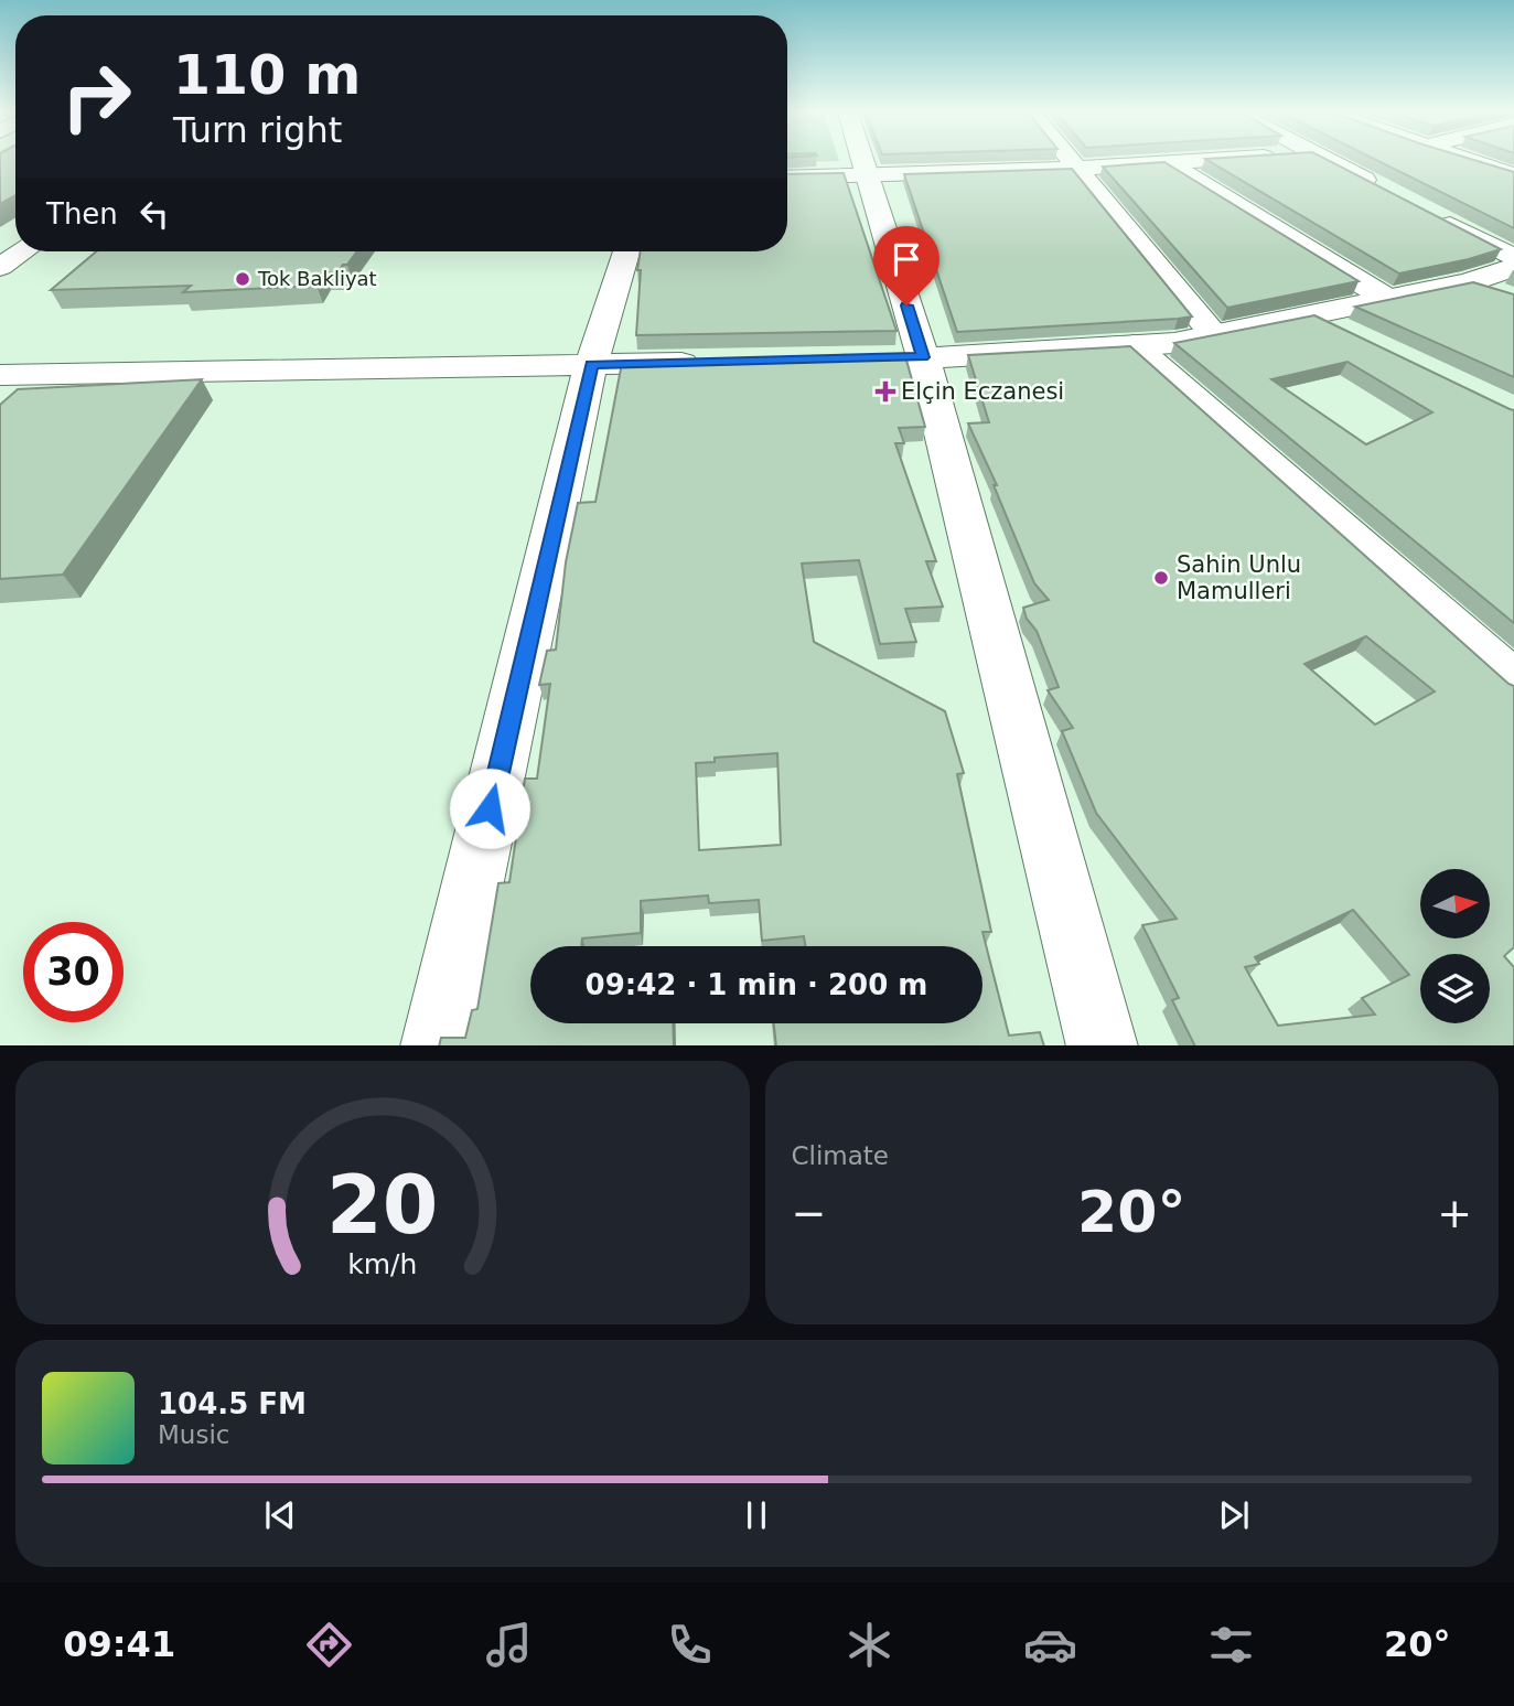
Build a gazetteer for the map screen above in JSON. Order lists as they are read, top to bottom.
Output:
{
  "places": {
    "other": ["Tok Bakliyat", "Sahin Unlu Mamulleri"],
    "health": ["Elçin Eczanesi"]
  },
  "north": "right",
  "page": {
    "turn": ["110 m", "Turn right"],
    "then": "Then",
    "limit": "30",
    "trip": "09:42 · 1 min · 200 m",
    "tile": "Climate",
    "heat": ["−", "20°", "+"],
    "song": ["104.5 FM", "Music"],
    "tabs": ["09:41", "20°"],
    "gauge": ["20", "km/h"]
  }
}
